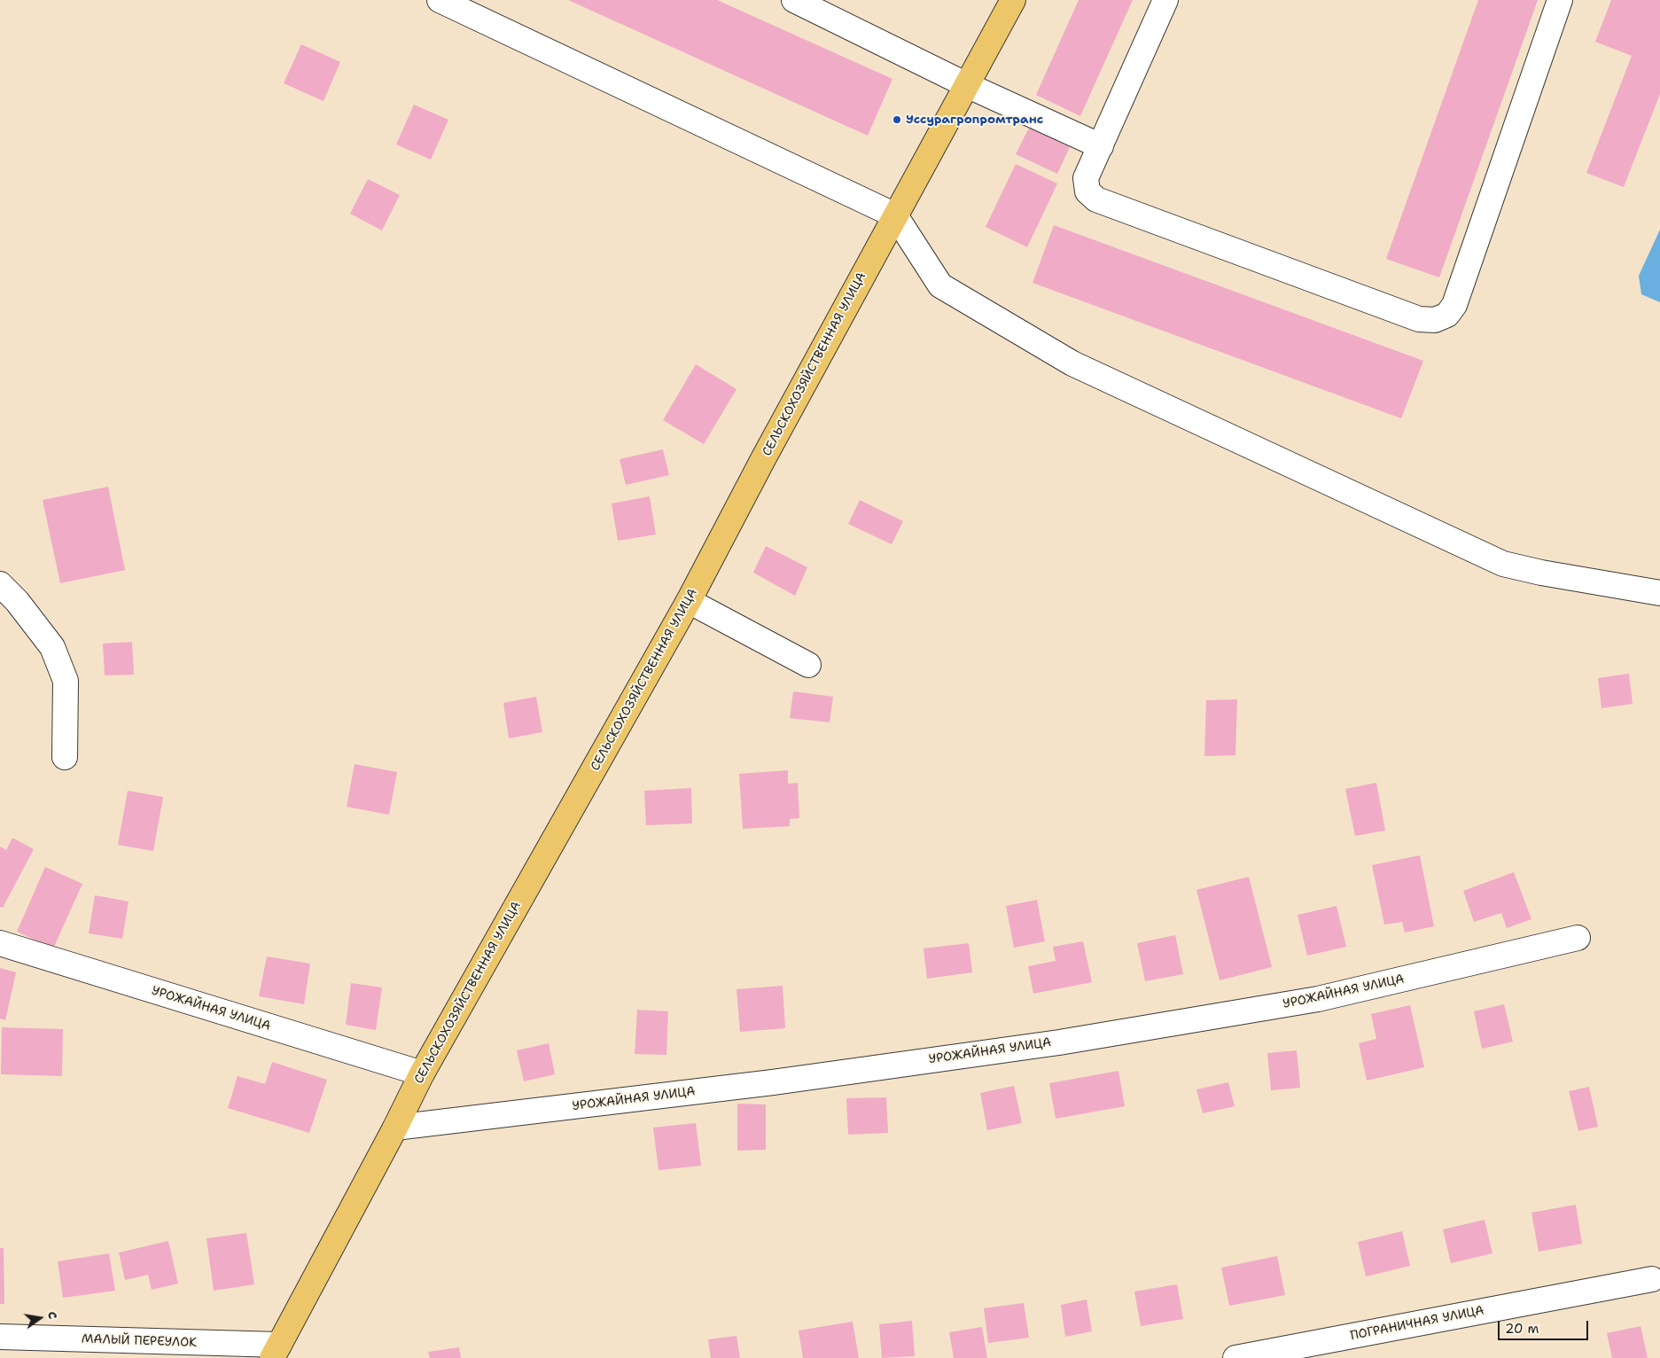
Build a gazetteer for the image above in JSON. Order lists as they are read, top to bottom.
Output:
{
  "streets": {
    "main road": ["СЕЛЬСКОХОЗЯЙСТВЕННАЯ УЛИЦА"],
    "lane": ["УРОЖАЙНАЯ УЛИЦА", "ПОГРАНИЧНАЯ УЛИЦА", "МАЛЫЙ ПЕРЕУЛОК"]
  },
  "crossings": [
    ["СЕЛЬСКОХОЗЯЙСТВЕННАЯ УЛИЦА", "УРОЖАЙНАЯ УЛИЦА"],
    ["СЕЛЬСКОХОЗЯЙСТВЕННАЯ УЛИЦА", "МАЛЫЙ ПЕРЕУЛОК"]
  ],
  "places": ["Уссурагропромтранс"],
  "scale_bar": "20 m",
  "north": "right"
}
